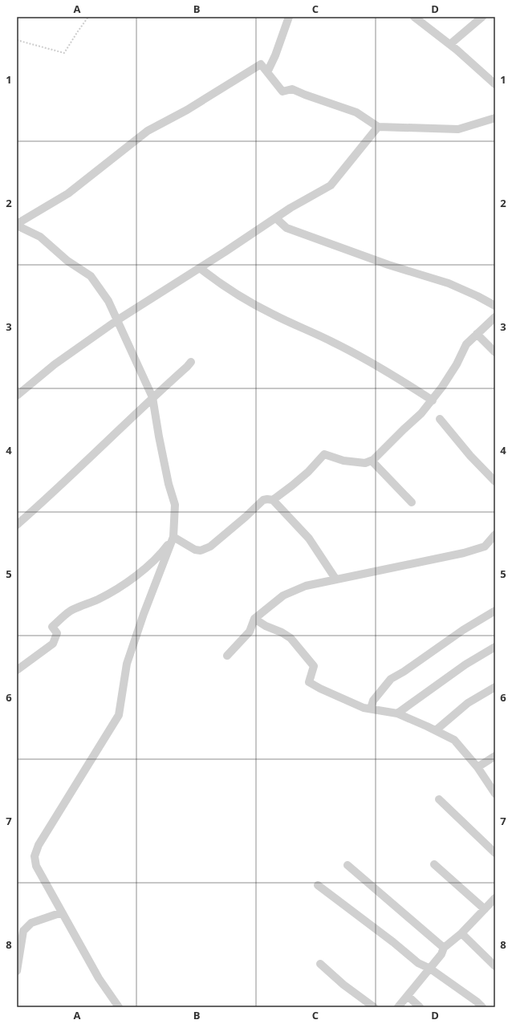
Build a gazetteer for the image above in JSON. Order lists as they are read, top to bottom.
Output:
{
  "grid": {
    "columns": [
      "A",
      "B",
      "C",
      "D"
    ],
    "rows": [
      "1",
      "2",
      "3",
      "4",
      "5",
      "6",
      "7",
      "8"
    ]
  }
}
